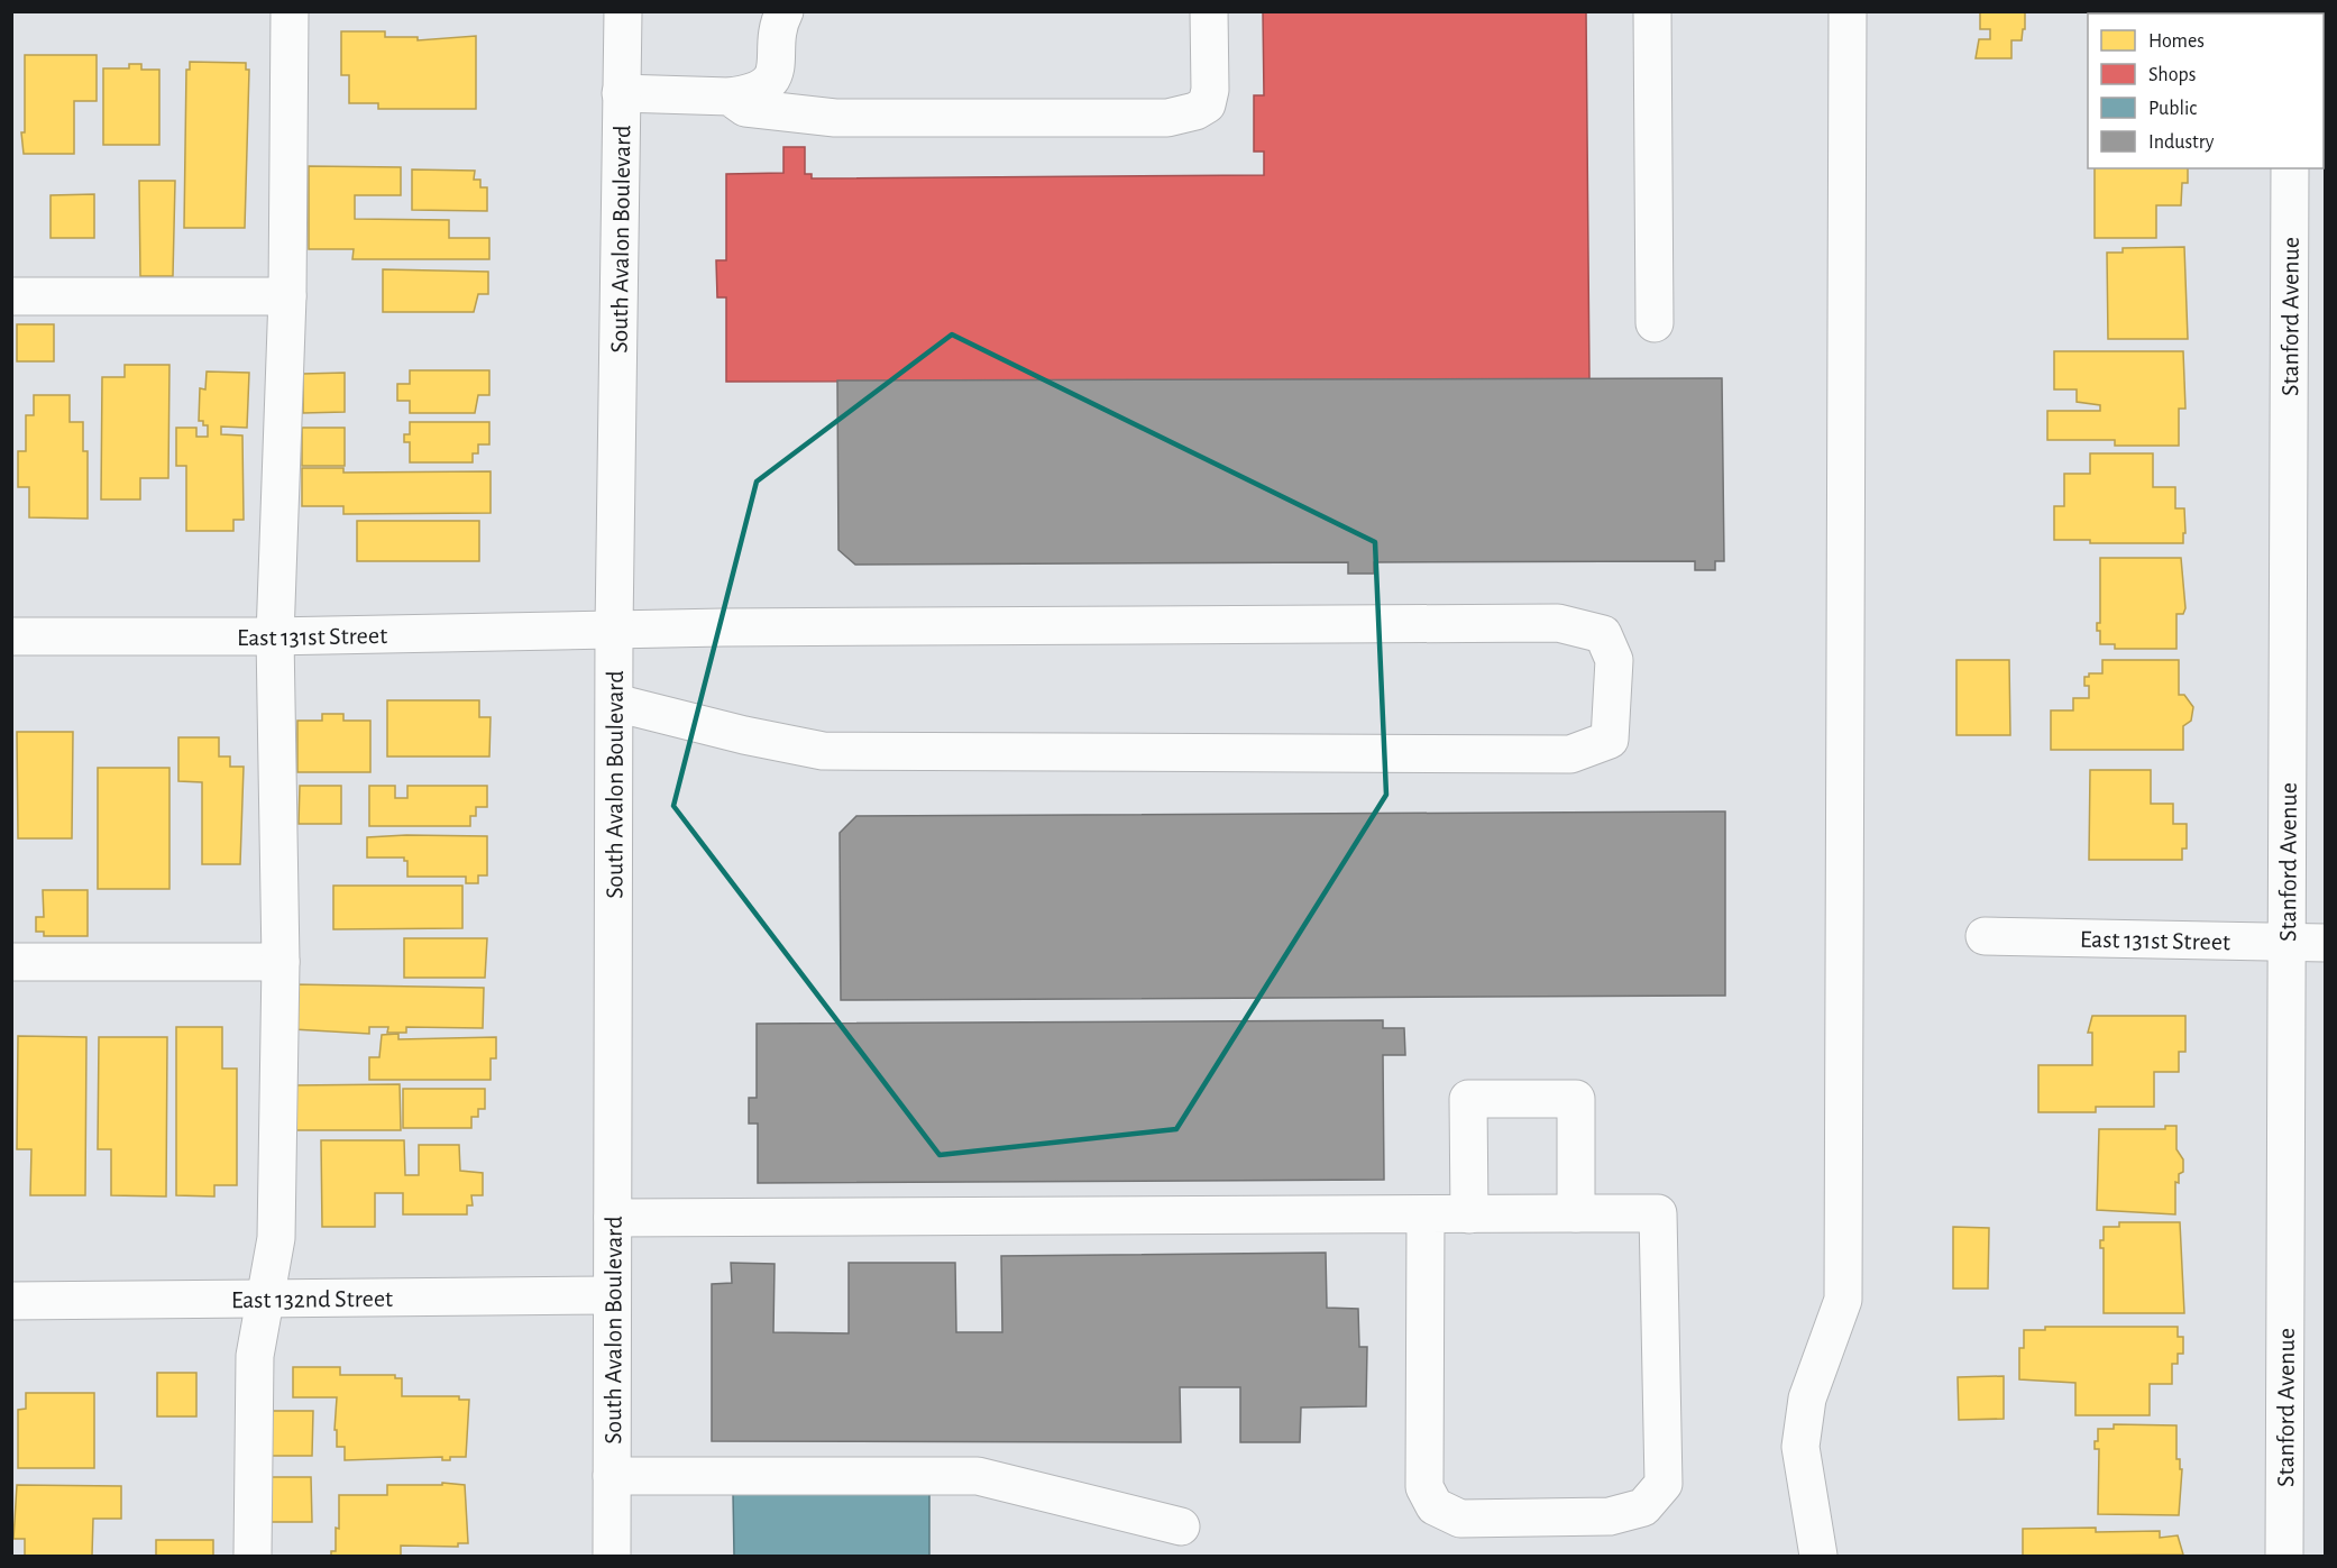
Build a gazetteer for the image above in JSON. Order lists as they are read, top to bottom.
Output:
{
  "streets": {
    "street": [
      "South Avalon Boulevard",
      "Stanford Avenue",
      "East 131st Street",
      "East 132nd Street"
    ]
  },
  "crossings": [
    ["South Avalon Boulevard", "East 131st Street"],
    ["South Avalon Boulevard", "East 132nd Street"],
    ["Stanford Avenue", "East 131st Street"]
  ],
  "legend": [
    "Homes",
    "Shops",
    "Public",
    "Industry"
  ]
}
